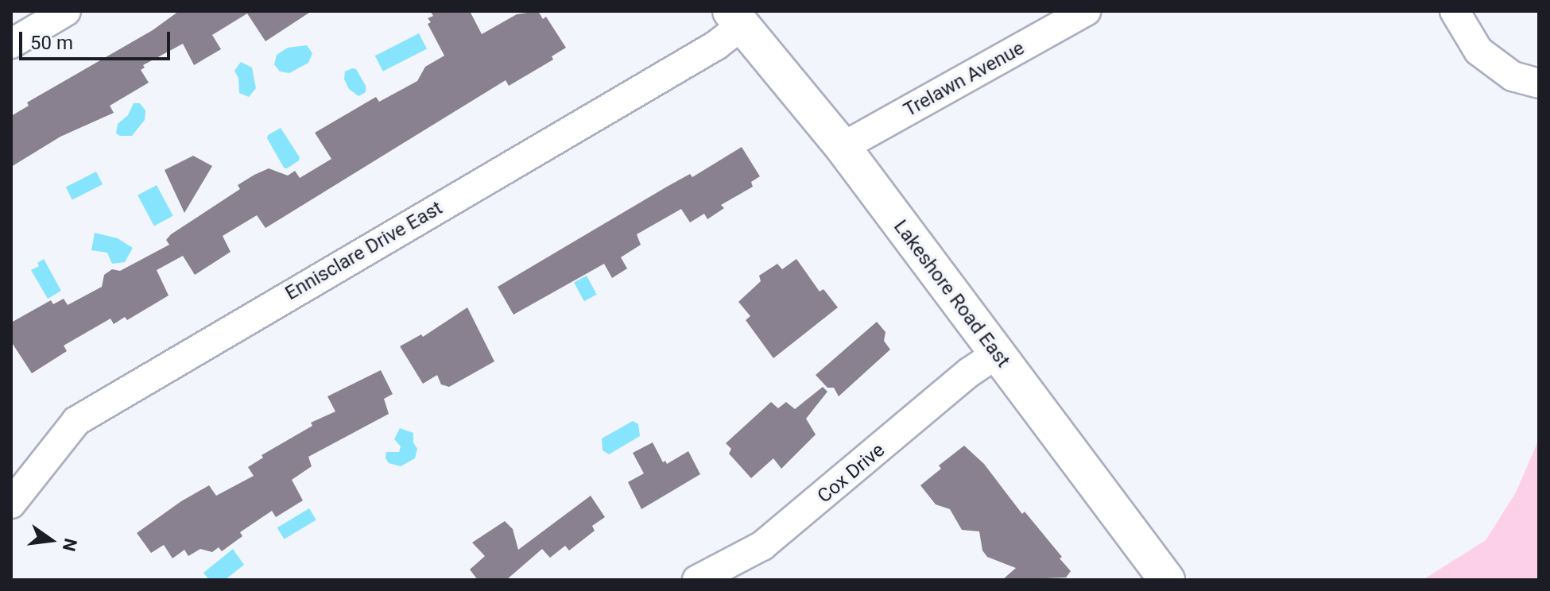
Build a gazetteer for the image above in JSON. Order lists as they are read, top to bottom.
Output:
{
  "streets": {
    "main road": ["Lakeshore Road East"],
    "street": ["Trelawn Avenue", "Ennisclare Drive East", "Cox Drive"]
  },
  "crossings": [
    ["Trelawn Avenue", "Lakeshore Road East"],
    ["Ennisclare Drive East", "Lakeshore Road East"],
    ["Lakeshore Road East", "Cox Drive"]
  ],
  "scale_bar": "50 m",
  "north": "right"
}
